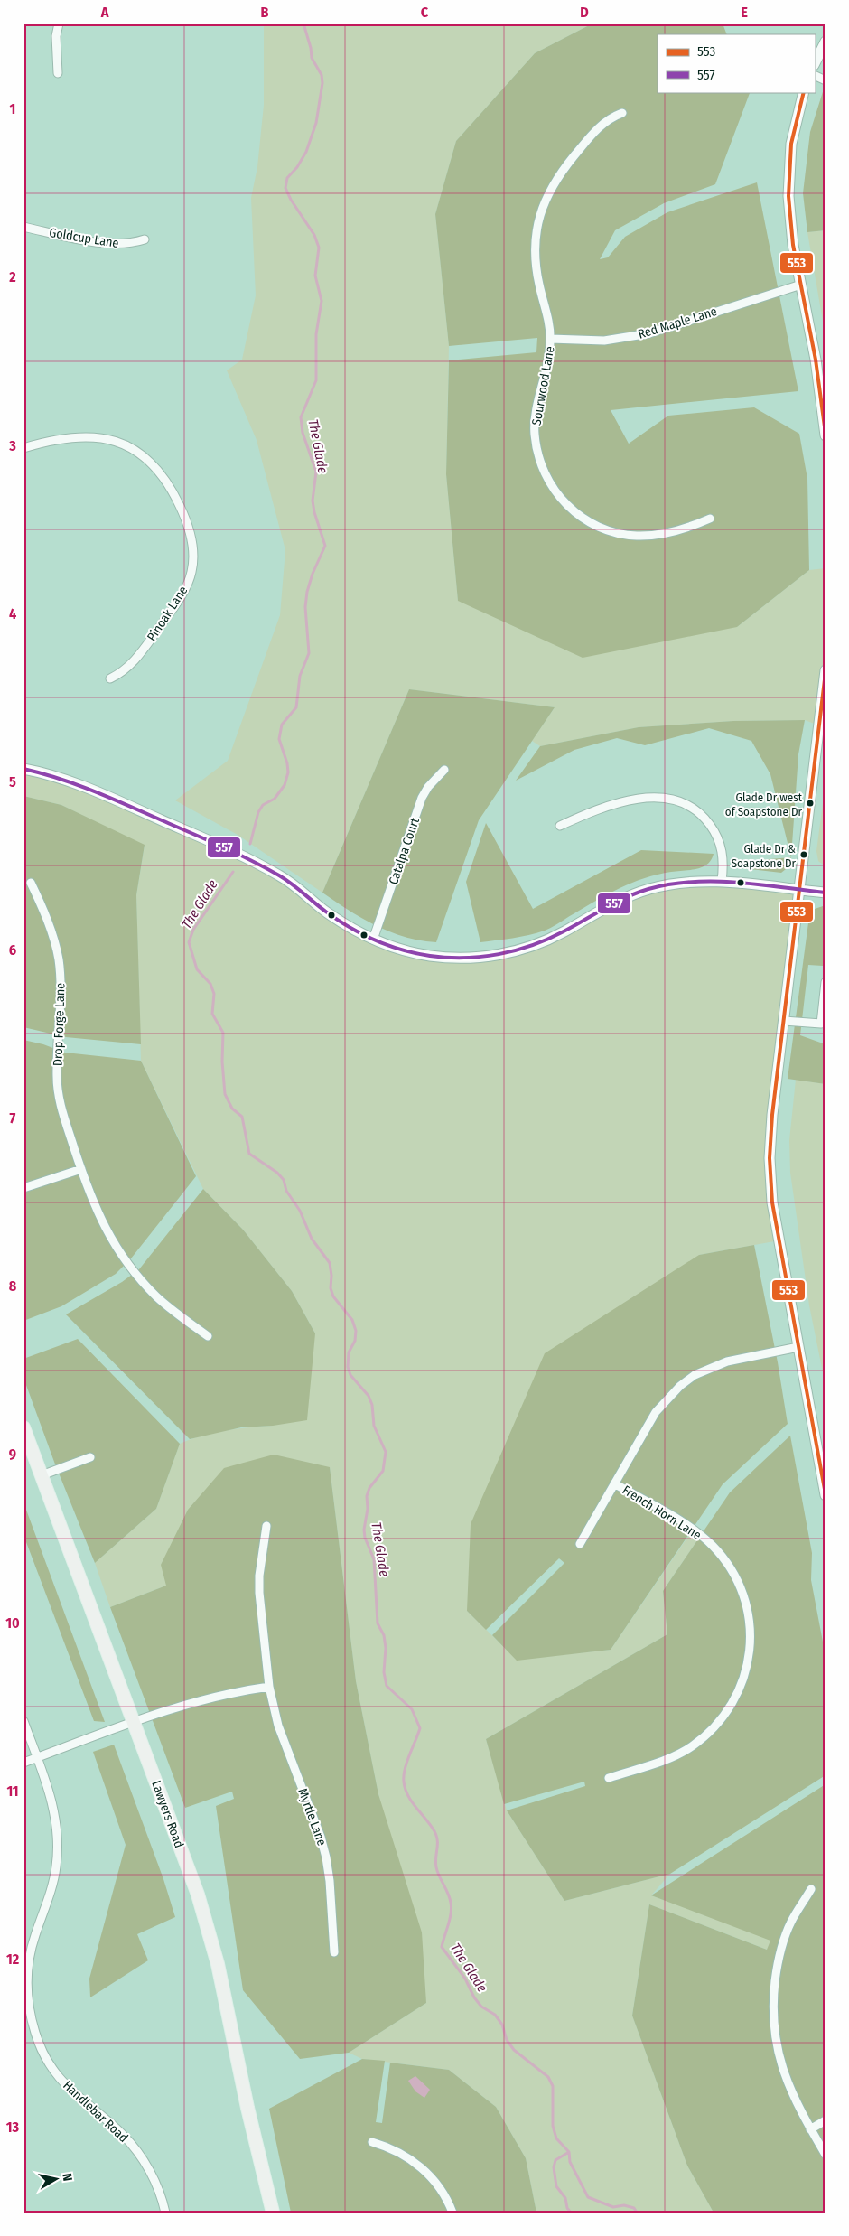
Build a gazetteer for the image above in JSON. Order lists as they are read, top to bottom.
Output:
{
  "streets": {
    "main road": ["Lawyers Road"],
    "street": [
      "Goldcup Lane",
      "Red Maple Lane",
      "Sourwood Lane",
      "Pinoak Lane",
      "Catalpa Court",
      "Drop Forge Lane",
      "French Horn Lane",
      "Myrtle Lane",
      "Handlebar Road"
    ]
  },
  "crossings": [
    ["Red Maple Lane", "Sourwood Lane"]
  ],
  "water": ["The Glade"],
  "places": ["Glade Dr west of Soapstone Dr", "Glade Dr & Soapstone Dr"],
  "lines": ["transit line 553", "transit line 557"],
  "legend": ["553", "557"],
  "north": "right",
  "grid": {
    "columns": [
      "A",
      "B",
      "C",
      "D",
      "E"
    ],
    "rows": [
      "1",
      "2",
      "3",
      "4",
      "5",
      "6",
      "7",
      "8",
      "9",
      "10",
      "11",
      "12",
      "13"
    ]
  }
}
